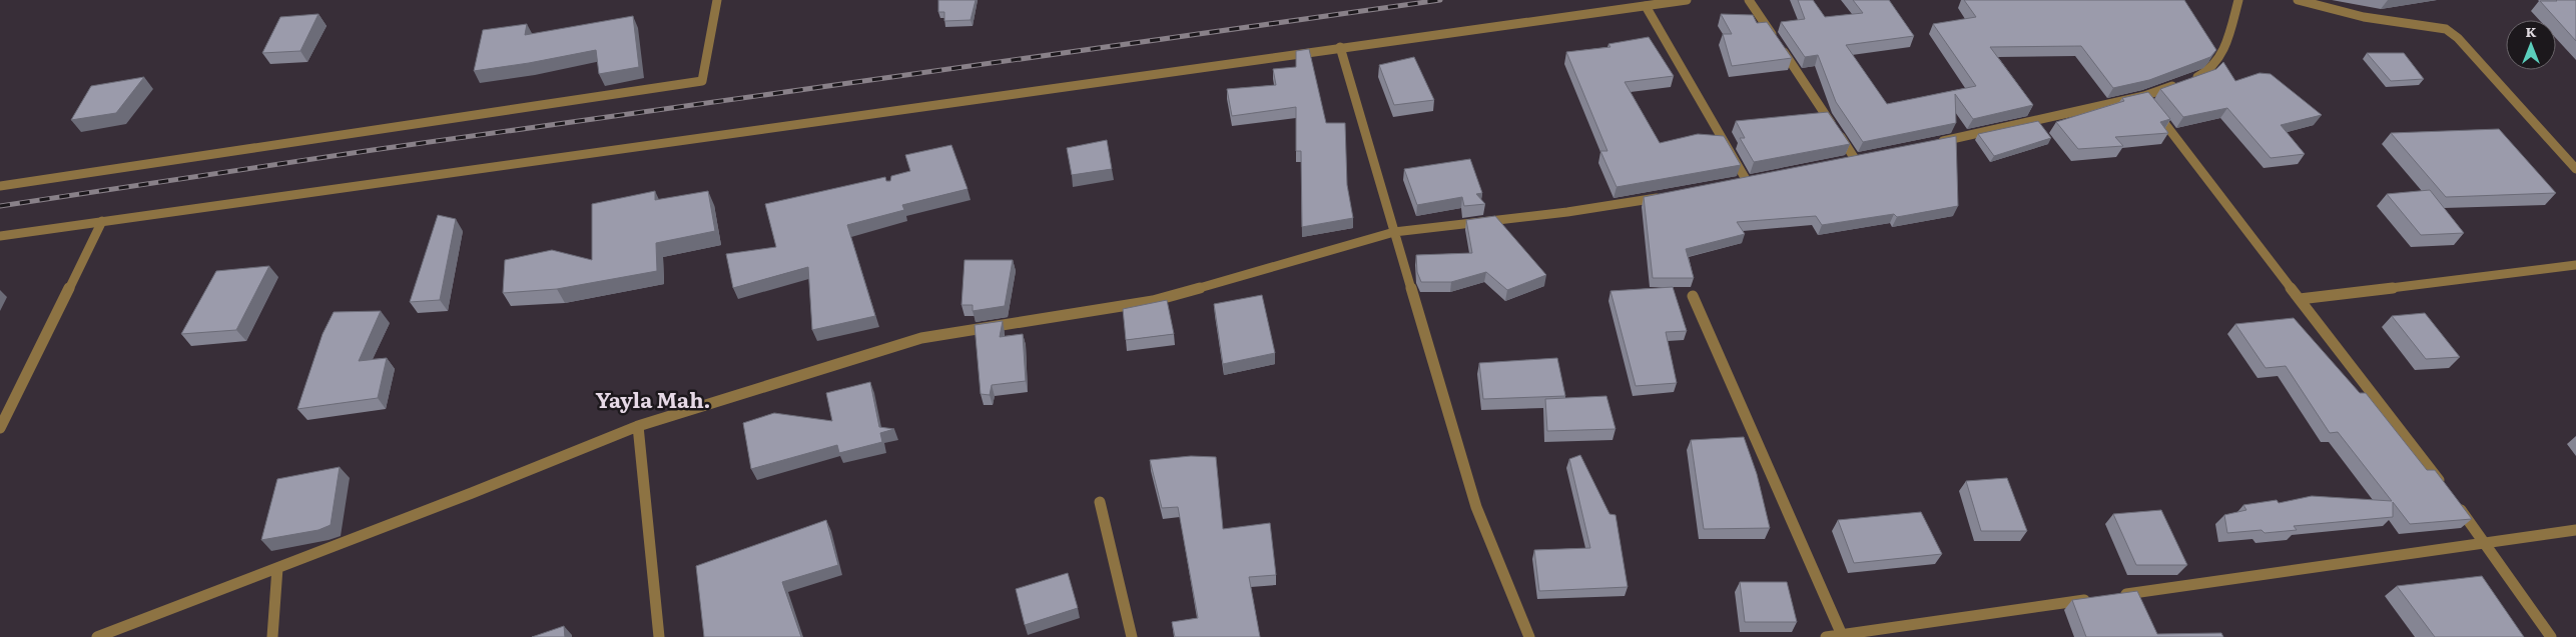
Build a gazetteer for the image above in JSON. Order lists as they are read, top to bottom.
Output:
{
  "districts": ["Yayla Mah."],
  "north": "top"
}
